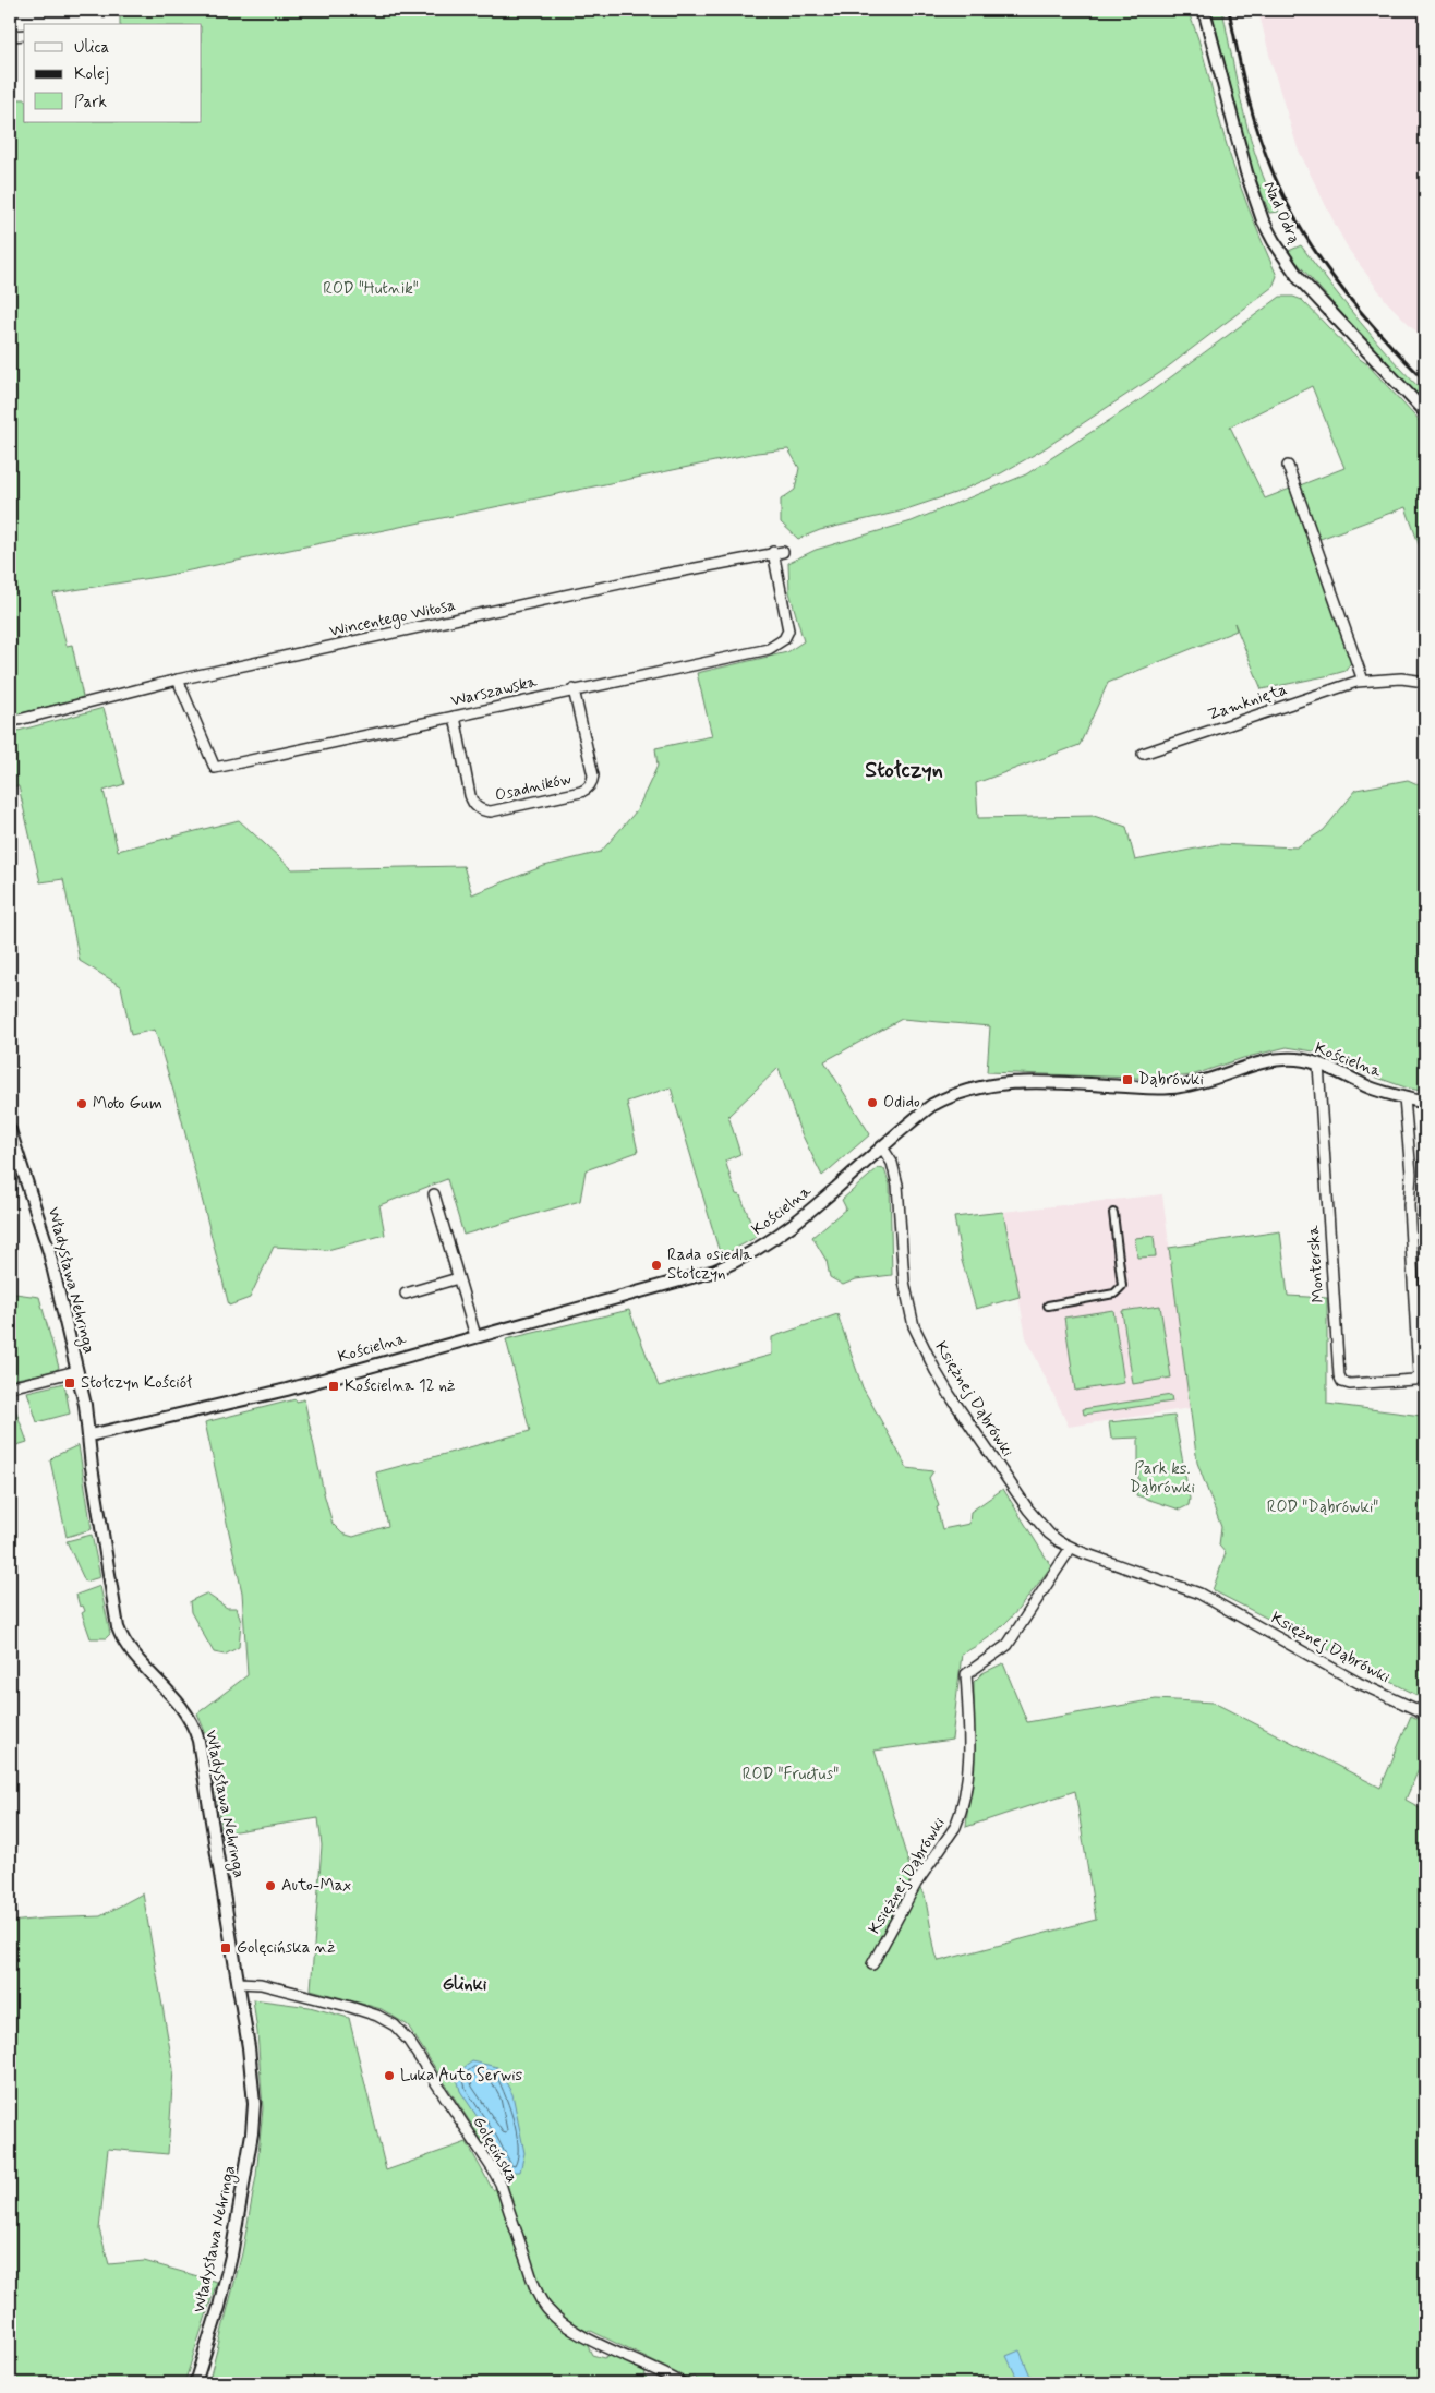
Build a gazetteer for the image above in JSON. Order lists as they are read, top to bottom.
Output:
{
  "streets": {
    "street": [
      "Nad Odrą",
      "Wincentego Witosa",
      "Warszawska",
      "Zamknięta",
      "Osadników",
      "Kościelna",
      "Monterska",
      "Władysława Nehringa",
      "Księżnej Dąbrówki",
      "Golęcińska"
    ]
  },
  "crossings": [
    ["Wincentego Witosa", "Warszawska"],
    ["Warszawska", "Osadników"],
    ["Kościelna", "Monterska"],
    ["Kościelna", "Władysława Nehringa"],
    ["Kościelna", "Księżnej Dąbrówki"],
    ["Władysława Nehringa", "Golęcińska"]
  ],
  "districts": ["Stołczyn", "Glinki"],
  "parks": [
    "ROD \"Hutnik\"",
    "Park ks. Dąbrówki",
    "ROD \"Dąbrówki\"",
    "ROD \"Fructus\""
  ],
  "places": {
    "transit": [
      "Dąbrówki",
      "Stołczyn Kościół",
      "Kościelna 12 nż",
      "Golęcińska nż"
    ],
    "other": [
      "Odido",
      "Moto Gum",
      "Rada osiedla Stołczyn",
      "Auto-Max",
      "Luka Auto Serwis"
    ]
  },
  "legend": ["Ulica", "Kolej", "Park"]
}
